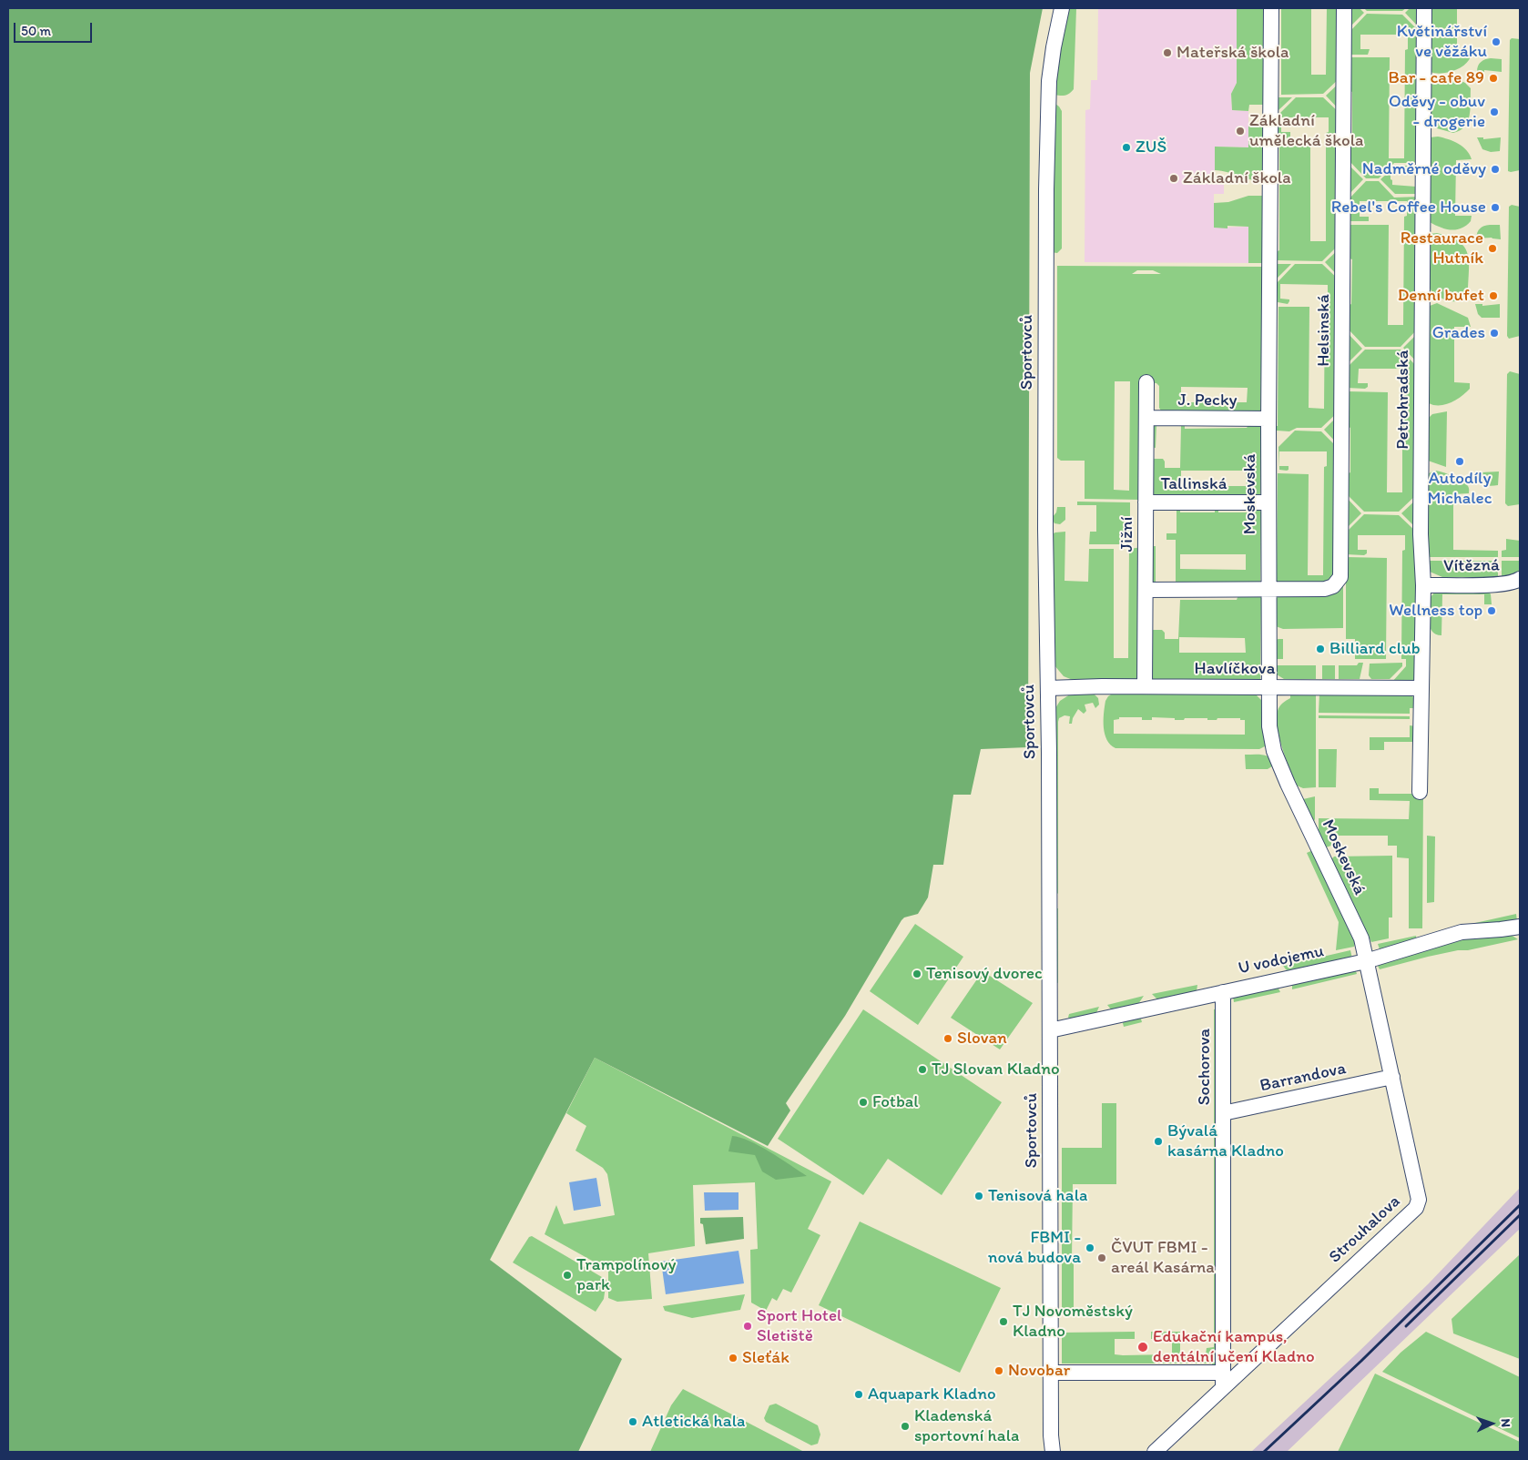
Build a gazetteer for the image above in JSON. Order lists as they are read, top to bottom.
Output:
{
  "streets": {
    "street": [
      "Helsinská",
      "Sportovců",
      "Petrohradská",
      "J. Pecky",
      "Tallinská",
      "Moskevská",
      "Jižní",
      "Vítězná",
      "Havlíčkova",
      "U vodojemu",
      "Sochorova",
      "Barrandova",
      "Strouhalova"
    ]
  },
  "crossings": [
    ["Helsinská", "Moskevská"],
    ["Sportovců", "Havlíčkova"],
    ["Sportovců", "U vodojemu"],
    ["Petrohradská", "Vítězná"],
    ["Petrohradská", "Havlíčkova"],
    ["J. Pecky", "Moskevská"],
    ["J. Pecky", "Jižní"],
    ["Tallinská", "Moskevská"],
    ["Tallinská", "Jižní"],
    ["Moskevská", "Havlíčkova"],
    ["Moskevská", "U vodojemu"],
    ["Moskevská", "Strouhalova"],
    ["Jižní", "Havlíčkova"],
    ["U vodojemu", "Sochorova"],
    ["U vodojemu", "Strouhalova"],
    ["Sochorova", "Barrandova"],
    ["Sochorova", "Strouhalova"],
    ["Barrandova", "Strouhalova"]
  ],
  "places": [
    "Květinářství ve věžáku",
    "Mateřská škola",
    "Bar - cafe 89",
    "Oděvy - obuv - drogerie",
    "Základní umělecká škola",
    "ZUŠ",
    "Nadměrné oděvy",
    "Základní škola",
    "Rebel's Coffee House",
    "Restaurace Hutník",
    "Denní bufet",
    "Grades",
    "Autodíly Michalec",
    "Wellness top",
    "Billiard club",
    "Tenisový dvorec",
    "Slovan",
    "TJ Slovan Kladno",
    "Fotbal",
    "Bývalá kasárna Kladno",
    "Tenisová hala",
    "FBMI - nová budova",
    "ČVUT FBMI - areál Kasárna",
    "Trampolínový park",
    "TJ Novoměstský Kladno",
    "Sport Hotel Sletiště",
    "Edukační kampus, dentální učení Kladno",
    "Sleťák",
    "Novobar",
    "Aquapark Kladno",
    "Atletická hala",
    "Kladenská sportovní hala"
  ],
  "scale_bar": "50 m",
  "north": "right"
}
